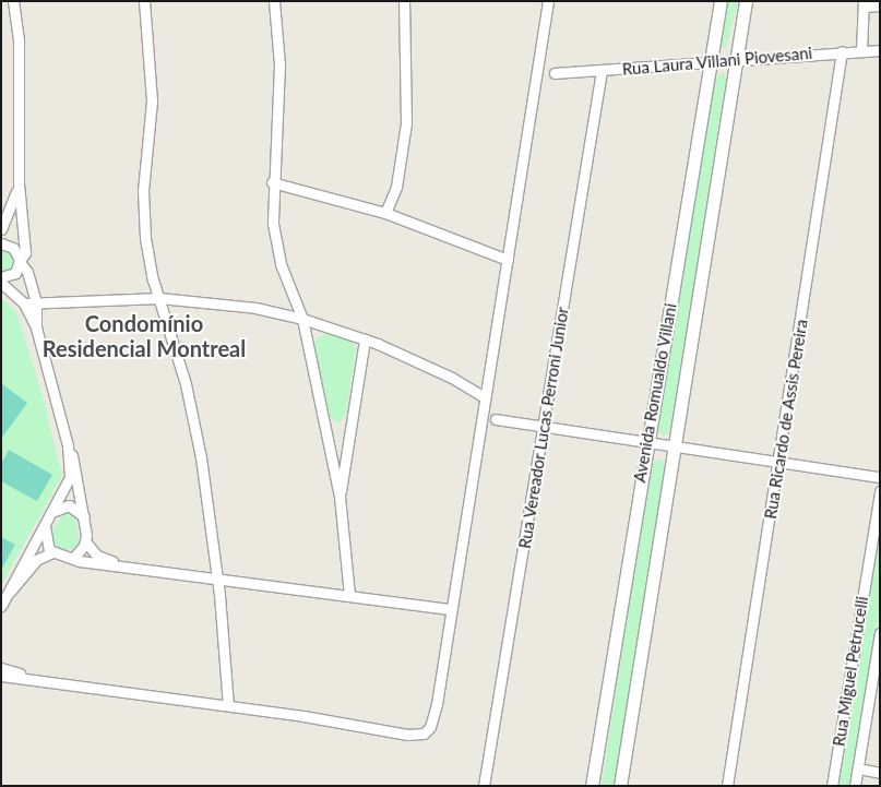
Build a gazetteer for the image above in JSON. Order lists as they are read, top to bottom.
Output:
{
  "streets": {
    "street": [
      "Rua Laura Villani Piovesani",
      "Avenida Romualdo Villani",
      "Rua Ricardo de Assis Pereira",
      "Rua Vereador Lucas Perroni Junior",
      "Rua Miguel Petrucelli"
    ]
  },
  "crossings": [
    ["Rua Laura Villani Piovesani", "Avenida Romualdo Villani"],
    ["Rua Laura Villani Piovesani", "Rua Ricardo de Assis Pereira"],
    ["Rua Laura Villani Piovesani", "Rua Vereador Lucas Perroni Junior"]
  ],
  "districts": ["Condomínio Residencial Montreal"]
}
